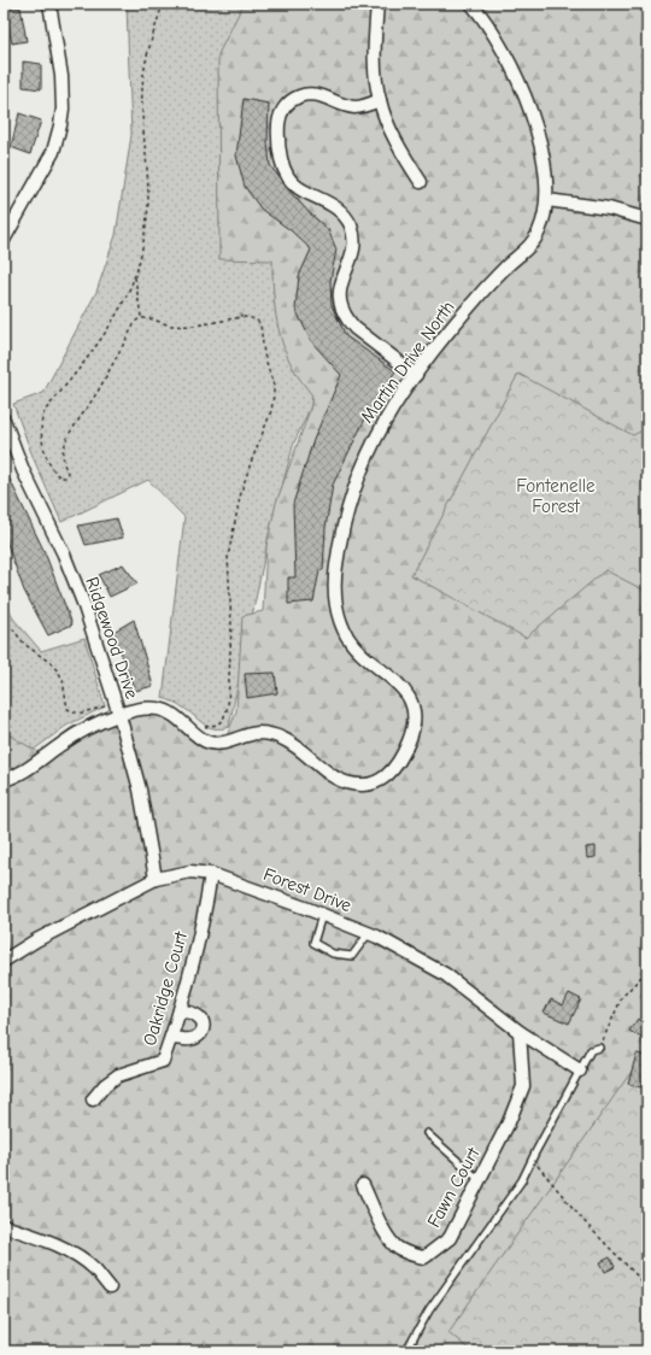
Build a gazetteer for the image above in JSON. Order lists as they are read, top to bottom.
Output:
{
  "streets": {
    "street": [
      "Martin Drive North",
      "Ridgewood Drive",
      "Forest Drive",
      "Oakridge Court",
      "Fawn Court"
    ]
  },
  "crossings": [
    ["Martin Drive North", "Ridgewood Drive"],
    ["Ridgewood Drive", "Forest Drive"],
    ["Forest Drive", "Oakridge Court"],
    ["Forest Drive", "Fawn Court"]
  ],
  "parks": ["Fontenelle Forest"]
}
